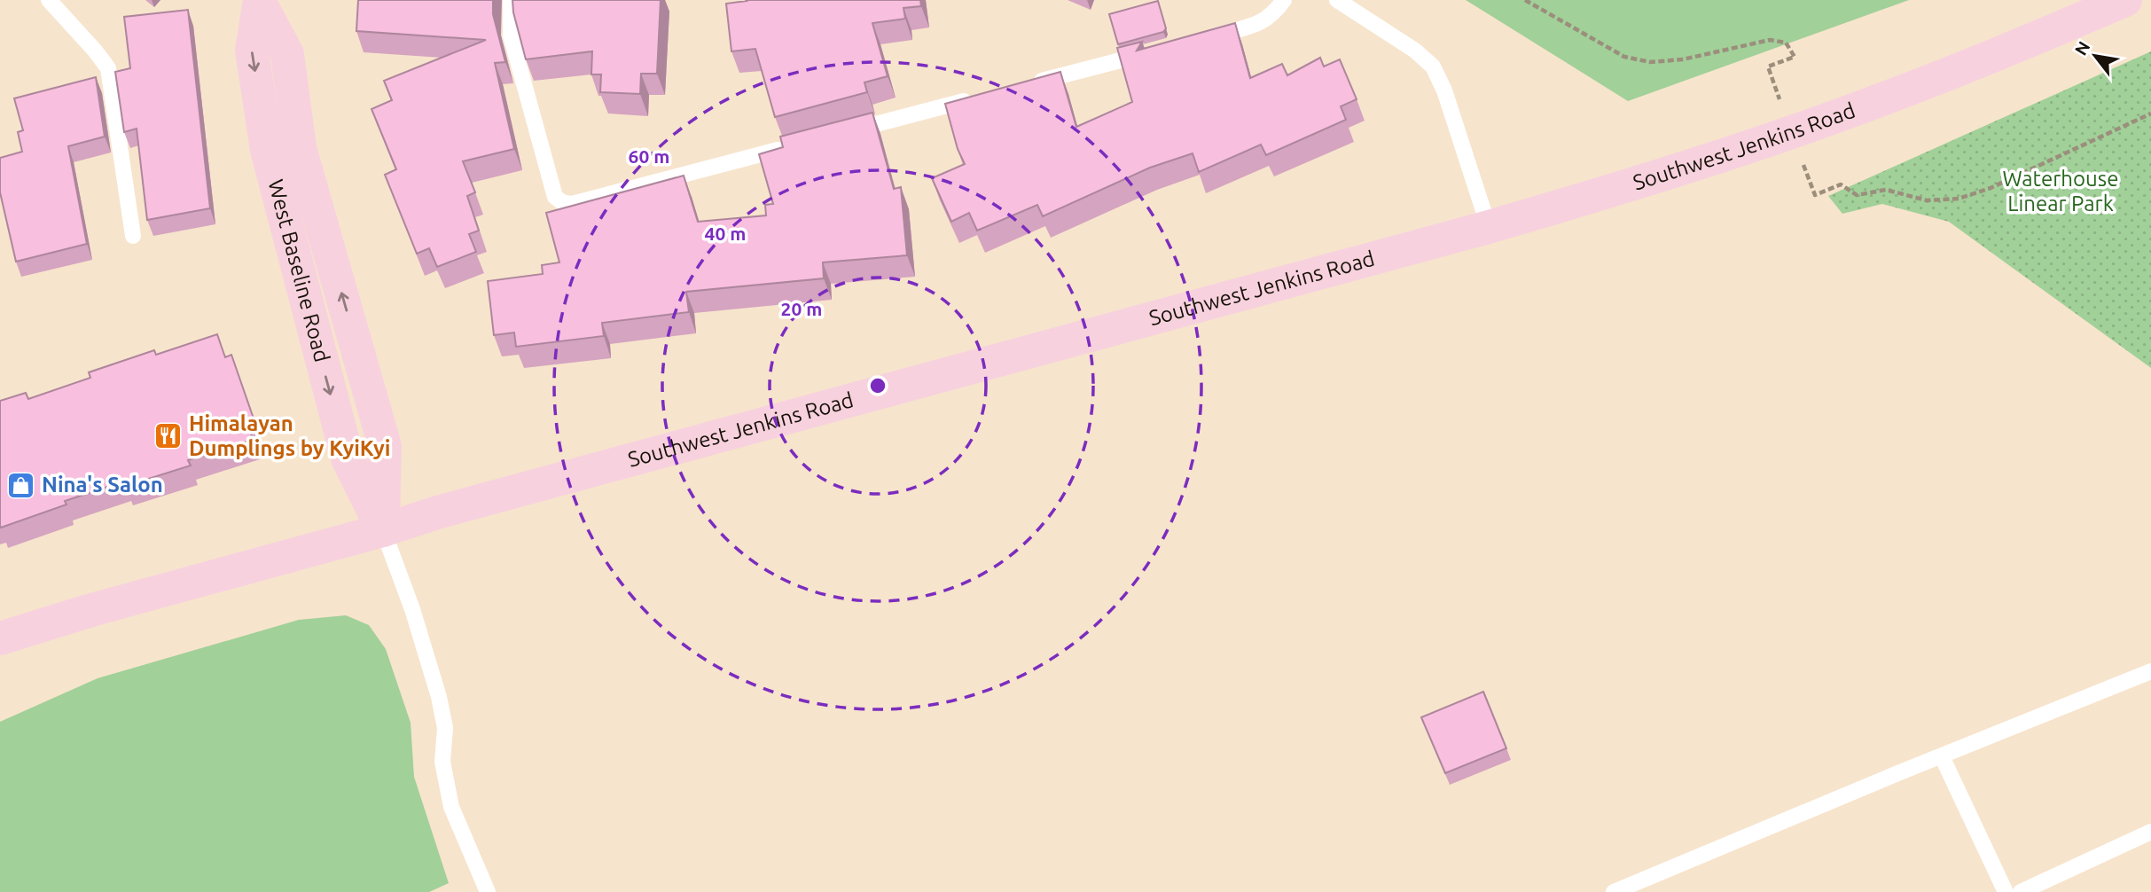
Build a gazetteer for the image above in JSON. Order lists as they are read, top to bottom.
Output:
{
  "streets": {
    "main road": ["Southwest Jenkins Road", "West Baseline Road"]
  },
  "crossings": [
    ["Southwest Jenkins Road", "West Baseline Road"]
  ],
  "parks": ["Waterhouse Linear Park"],
  "places": {
    "restaurant": ["Himalayan Dumplings by KyiKyi"],
    "shop": ["Nina's Salon"]
  },
  "north": "top left",
  "rings": ["60 m", "40 m", "20 m"]
}
